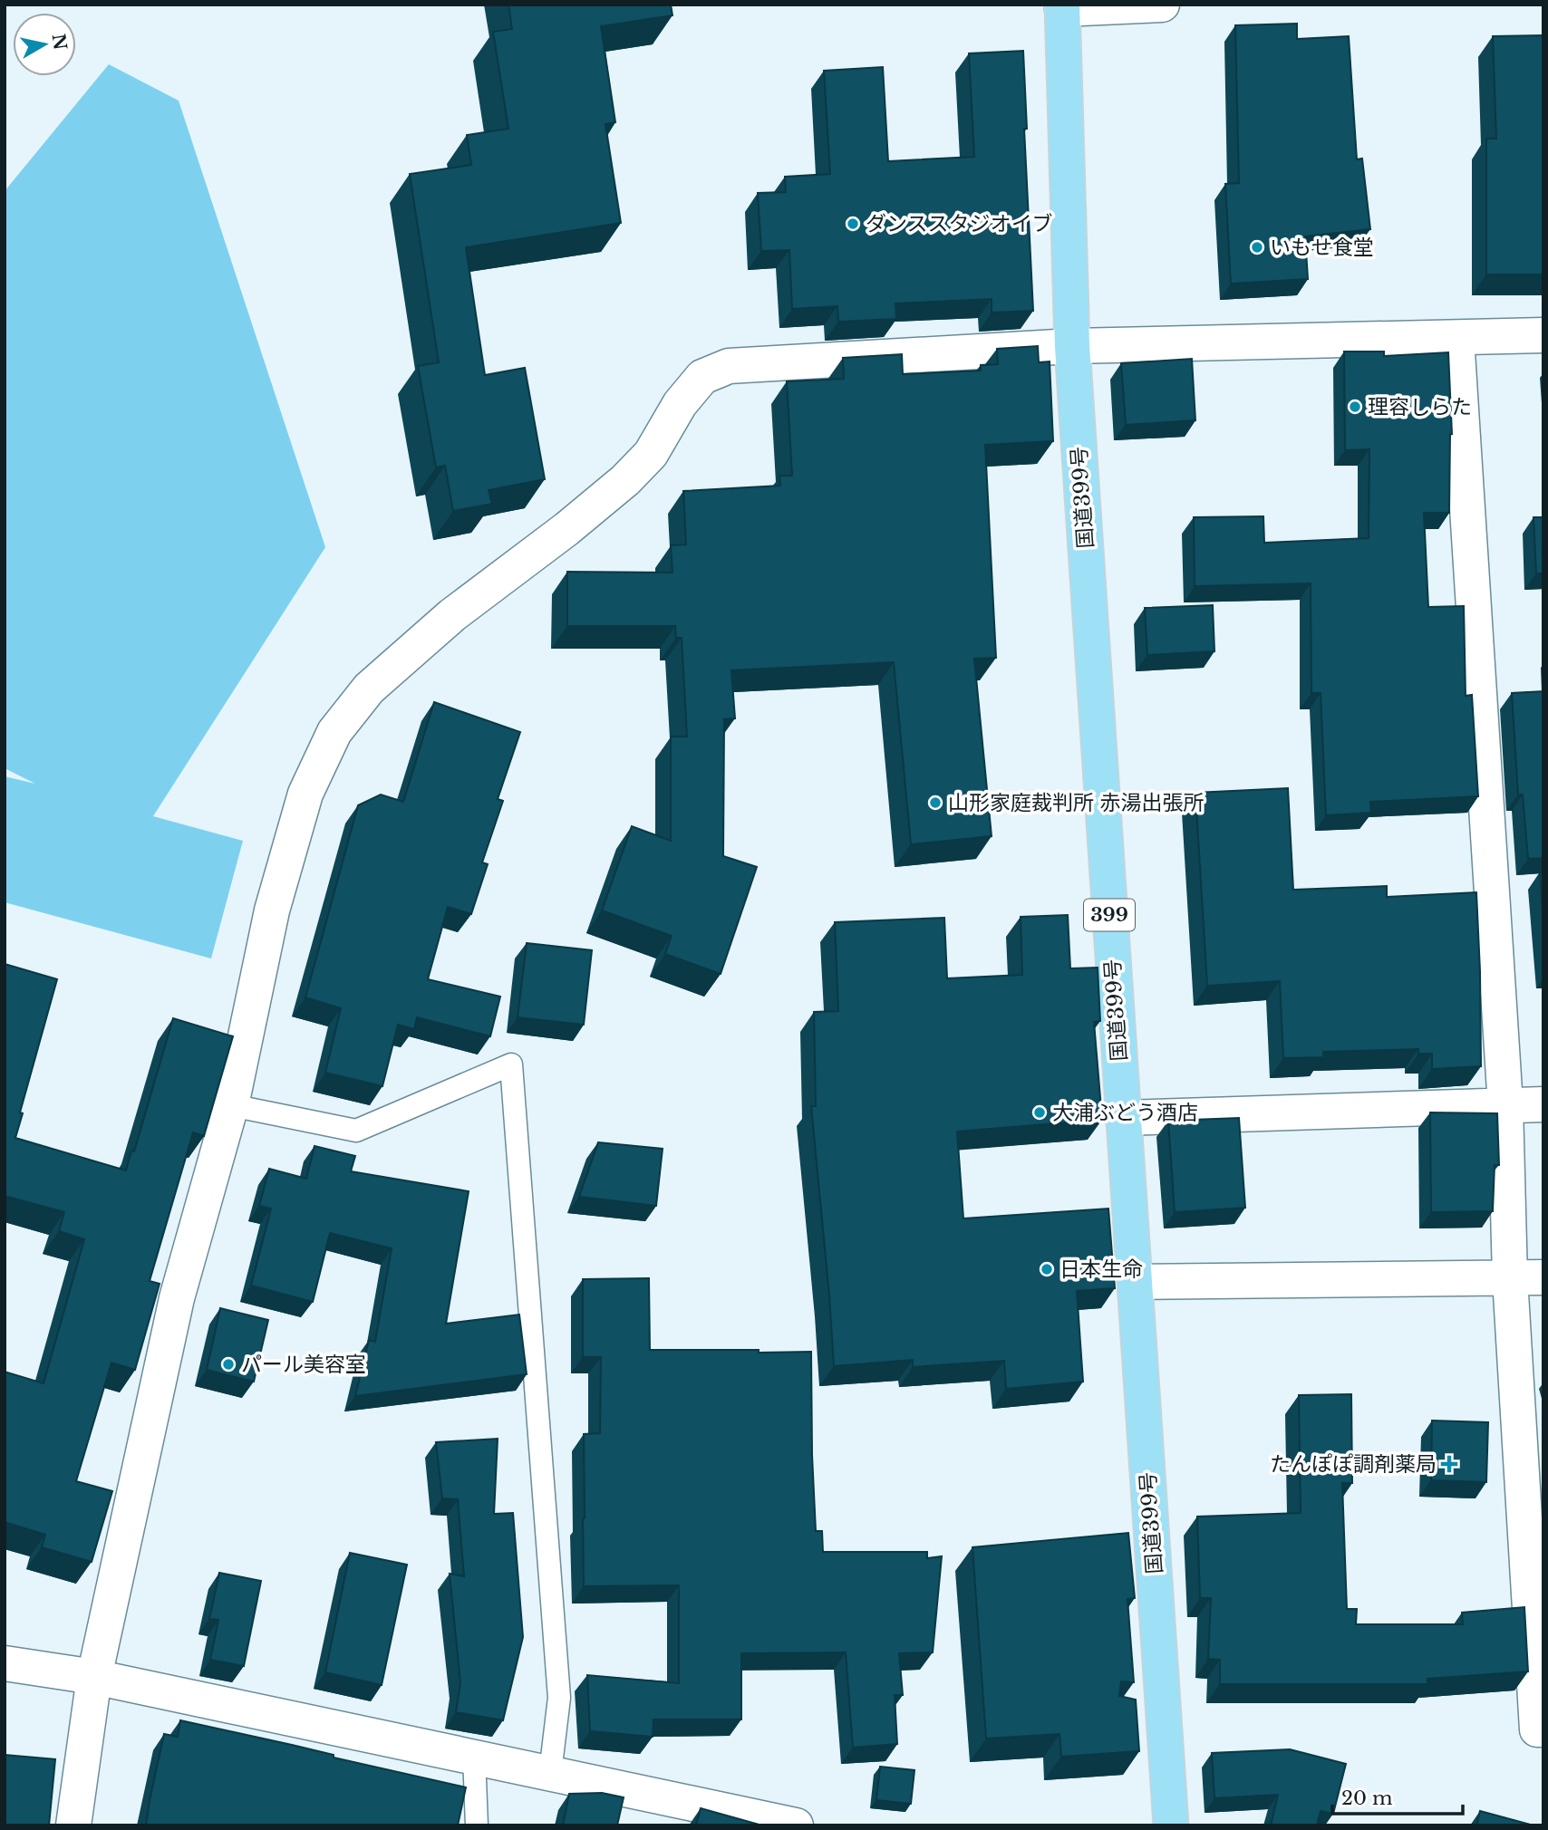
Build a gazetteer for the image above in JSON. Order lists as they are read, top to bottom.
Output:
{
  "streets": {
    "highway": ["国道399号", "399"]
  },
  "places": {
    "other": [
      "ダンススタジオイブ",
      "いもせ食堂",
      "理容しらた",
      "山形家庭裁判所 赤湯出張所",
      "大浦ぶどう酒店",
      "日本生命",
      "パール美容室"
    ],
    "health": ["たんぽぽ調剤薬局"]
  },
  "scale_bar": "20 m",
  "north": "right"
}
